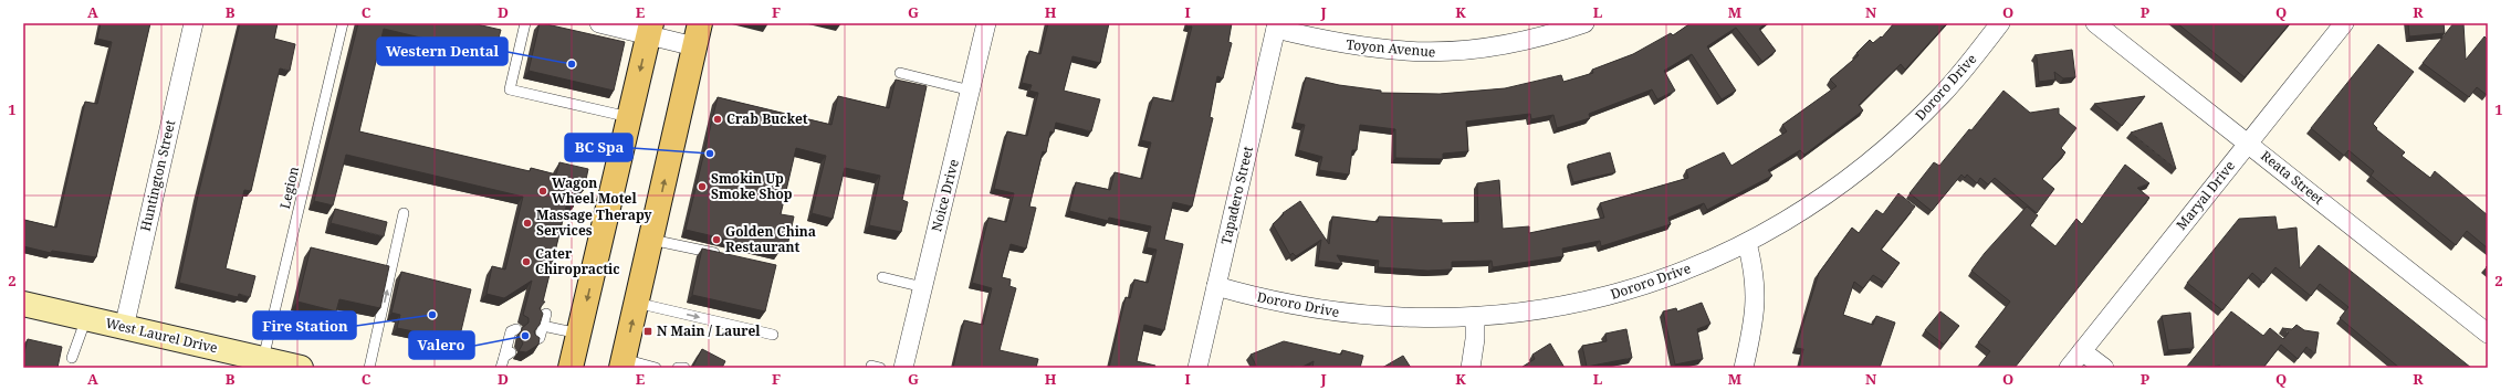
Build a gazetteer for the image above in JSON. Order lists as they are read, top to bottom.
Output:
{
  "streets": {
    "main road": ["West Laurel Drive"],
    "street": [
      "Toyon Avenue",
      "Dororo Drive",
      "Huntington Street",
      "Reata Street",
      "Noice Drive",
      "Tapadero Street",
      "Maryal Drive"
    ],
    "lane": ["Legion"]
  },
  "crossings": [
    ["Toyon Avenue", "Tapadero Street"],
    ["Dororo Drive", "Tapadero Street"],
    ["Huntington Street", "West Laurel Drive"],
    ["Reata Street", "Maryal Drive"],
    ["Legion", "West Laurel Drive"]
  ],
  "places": {
    "other": [
      "Western Dental",
      "Crab Bucket",
      "BC Spa",
      "Smokin Up Smoke Shop",
      "Wagon Wheel Motel",
      "Massage Therapy Services",
      "Golden China Restaurant",
      "Cater Chiropractic",
      "Fire Station",
      "Valero"
    ],
    "transit": ["N Main / Laurel"]
  },
  "grid": {
    "columns": [
      "A",
      "B",
      "C",
      "D",
      "E",
      "F",
      "G",
      "H",
      "I",
      "J",
      "K",
      "L",
      "M",
      "N",
      "O",
      "P",
      "Q",
      "R"
    ],
    "rows": ["1", "2"]
  }
}
